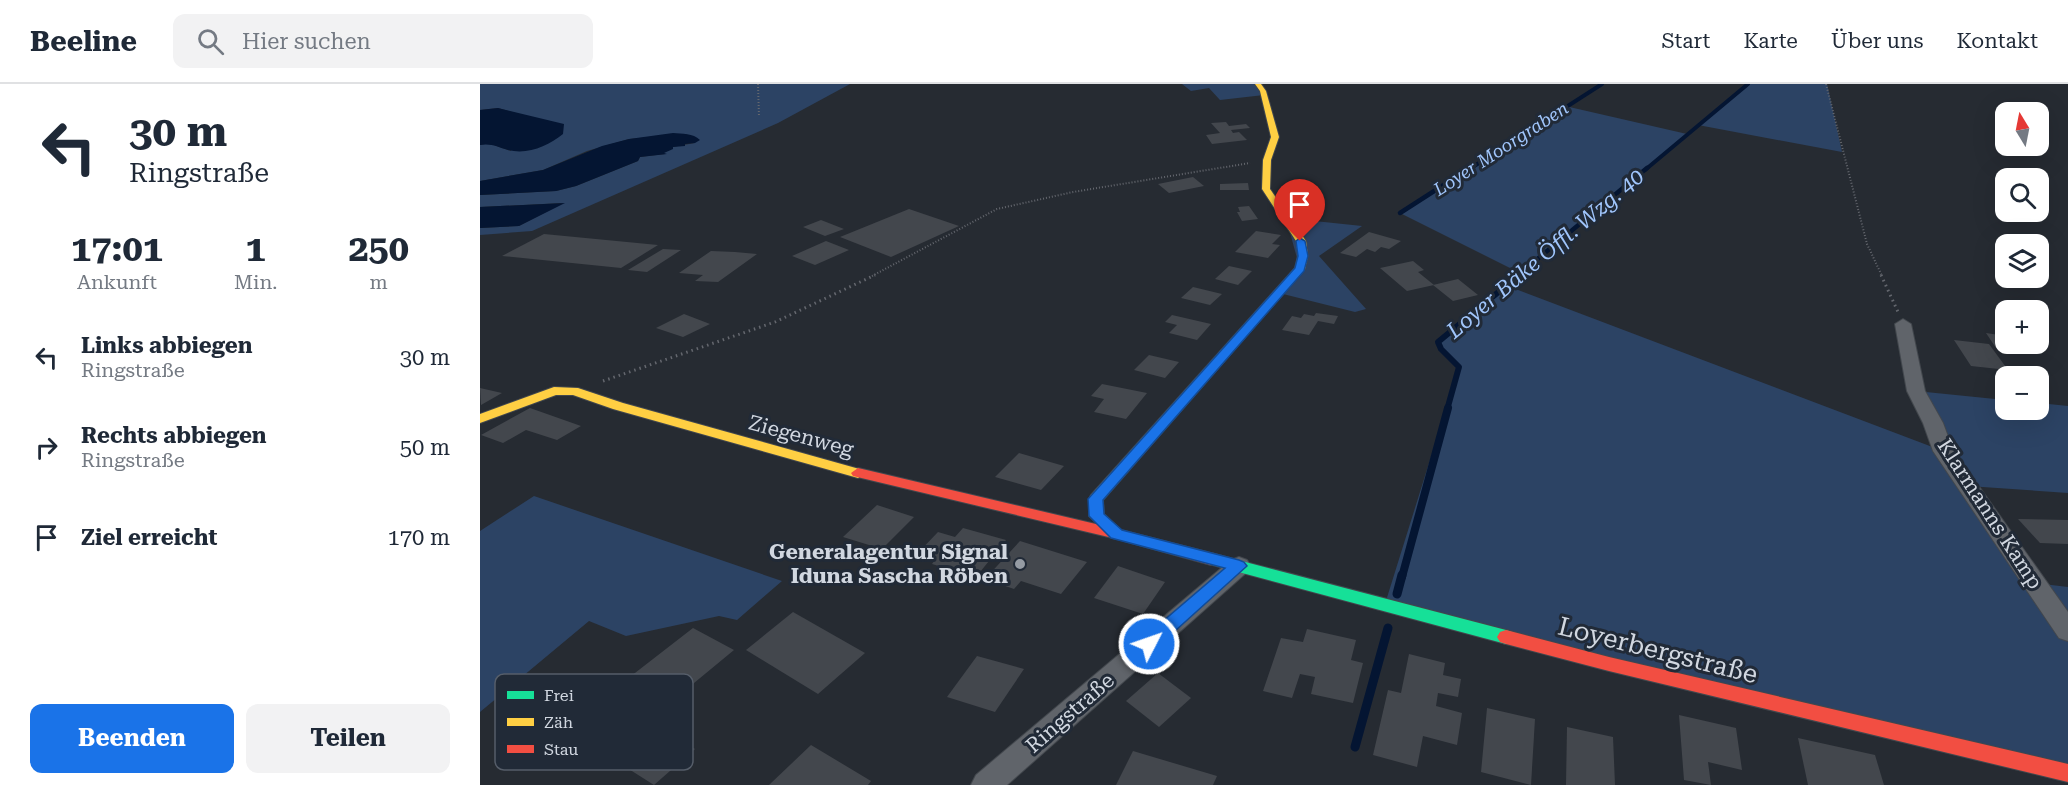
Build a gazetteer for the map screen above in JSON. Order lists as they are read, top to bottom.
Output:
{
  "streets": {
    "street": [
      "Ziegenweg",
      "Klarmanns Kamp",
      "Loyerbergstraße",
      "Ringstraße"
    ]
  },
  "crossings": [
    ["Loyerbergstraße", "Ringstraße"]
  ],
  "water": ["Loyer Moorgraben", "Loyer Bäke Öffl. Wzg. 40"],
  "places": ["Generalagentur Signal Iduna Sascha Röben"],
  "legend": ["Frei", "Zäh", "Stau"],
  "north": "top",
  "page": {
    "header": "Beeline",
    "search": "Hier suchen",
    "nav": [
      "Start",
      "Karte",
      "Über uns",
      "Kontakt"
    ],
    "turn": ["30 m", "Ringstraße"],
    "map_buttons": ["+", "−"],
    "eta": [
      "17:01",
      "Ankunft",
      "1",
      "Min.",
      "250",
      "m"
    ],
    "list": [
      {
        "name": "Links abbiegen",
        "note": "Ringstraße",
        "value": "30 m"
      },
      {
        "name": "Rechts abbiegen",
        "note": "Ringstraße",
        "value": "50 m"
      },
      {
        "name": "Ziel erreicht",
        "value": "170 m"
      }
    ],
    "buttons": ["Beenden", "Teilen"]
  }
}
